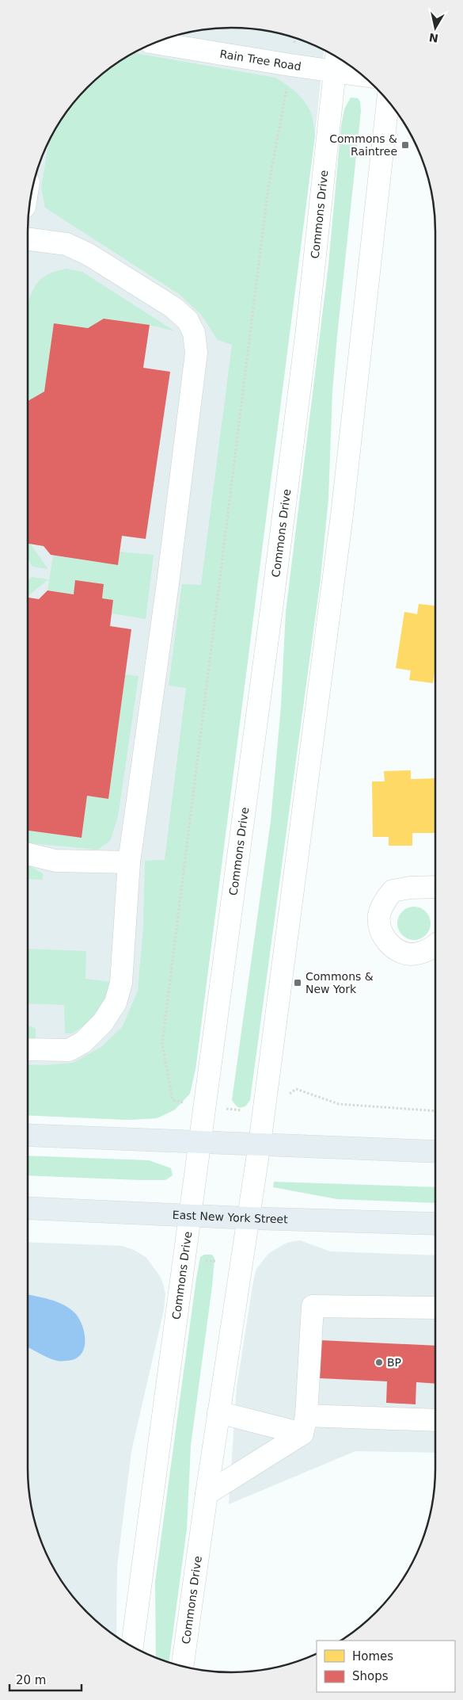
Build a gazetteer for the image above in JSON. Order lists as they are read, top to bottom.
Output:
{
  "streets": {
    "main road": ["East New York Street"],
    "street": ["Rain Tree Road", "Commons Drive"]
  },
  "crossings": [
    ["Rain Tree Road", "Commons Drive"],
    ["Commons Drive", "East New York Street"]
  ],
  "places": {
    "transit": ["Commons & Raintree", "Commons & New York"],
    "other": ["BP"]
  },
  "legend": ["Homes", "Shops"],
  "scale_bar": "20 m",
  "north": "bottom"
}
